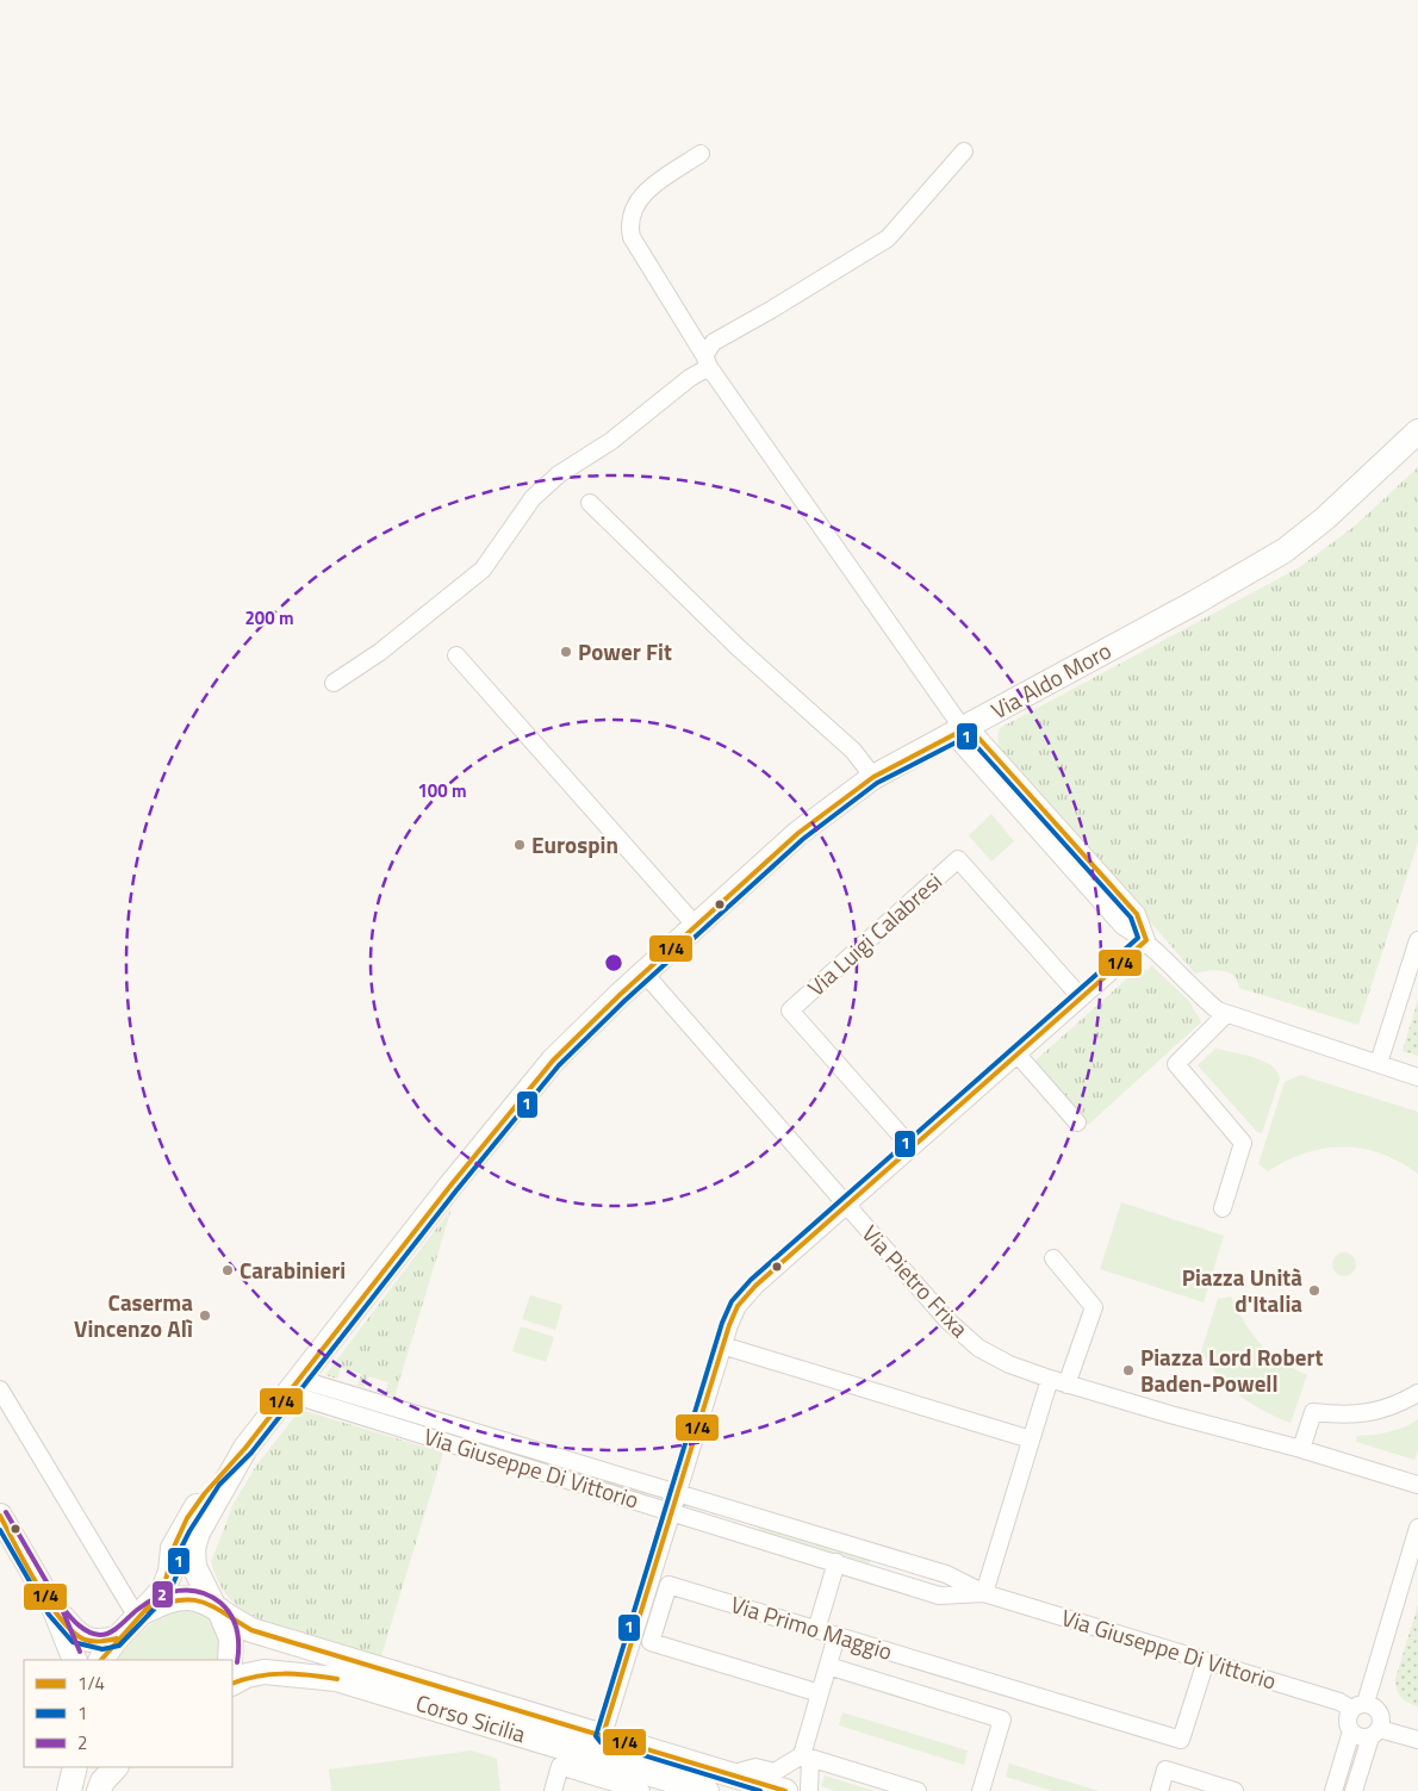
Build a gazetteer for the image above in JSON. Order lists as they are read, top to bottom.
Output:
{
  "streets": {
    "main road": ["Via Aldo Moro", "Corso Sicilia"],
    "street": [
      "Via Luigi Calabresi",
      "Via Pietro Frixa",
      "Via Giuseppe Di Vittorio",
      "Via Primo Maggio"
    ]
  },
  "crossings": [
    ["Via Aldo Moro", "Via Pietro Frixa"],
    ["Via Aldo Moro", "Via Giuseppe Di Vittorio"],
    ["Via Giuseppe Di Vittorio", "Via Primo Maggio"]
  ],
  "places": [
    "Power Fit",
    "Eurospin",
    "Carabinieri",
    "Piazza Unità d'Italia",
    "Caserma Vincenzo Alì",
    "Piazza Lord Robert Baden-Powell"
  ],
  "lines": ["transit line 1/4", "transit line 1", "transit line 2"],
  "legend": ["1/4", "1", "2"],
  "rings": ["200 m", "100 m"]
}
